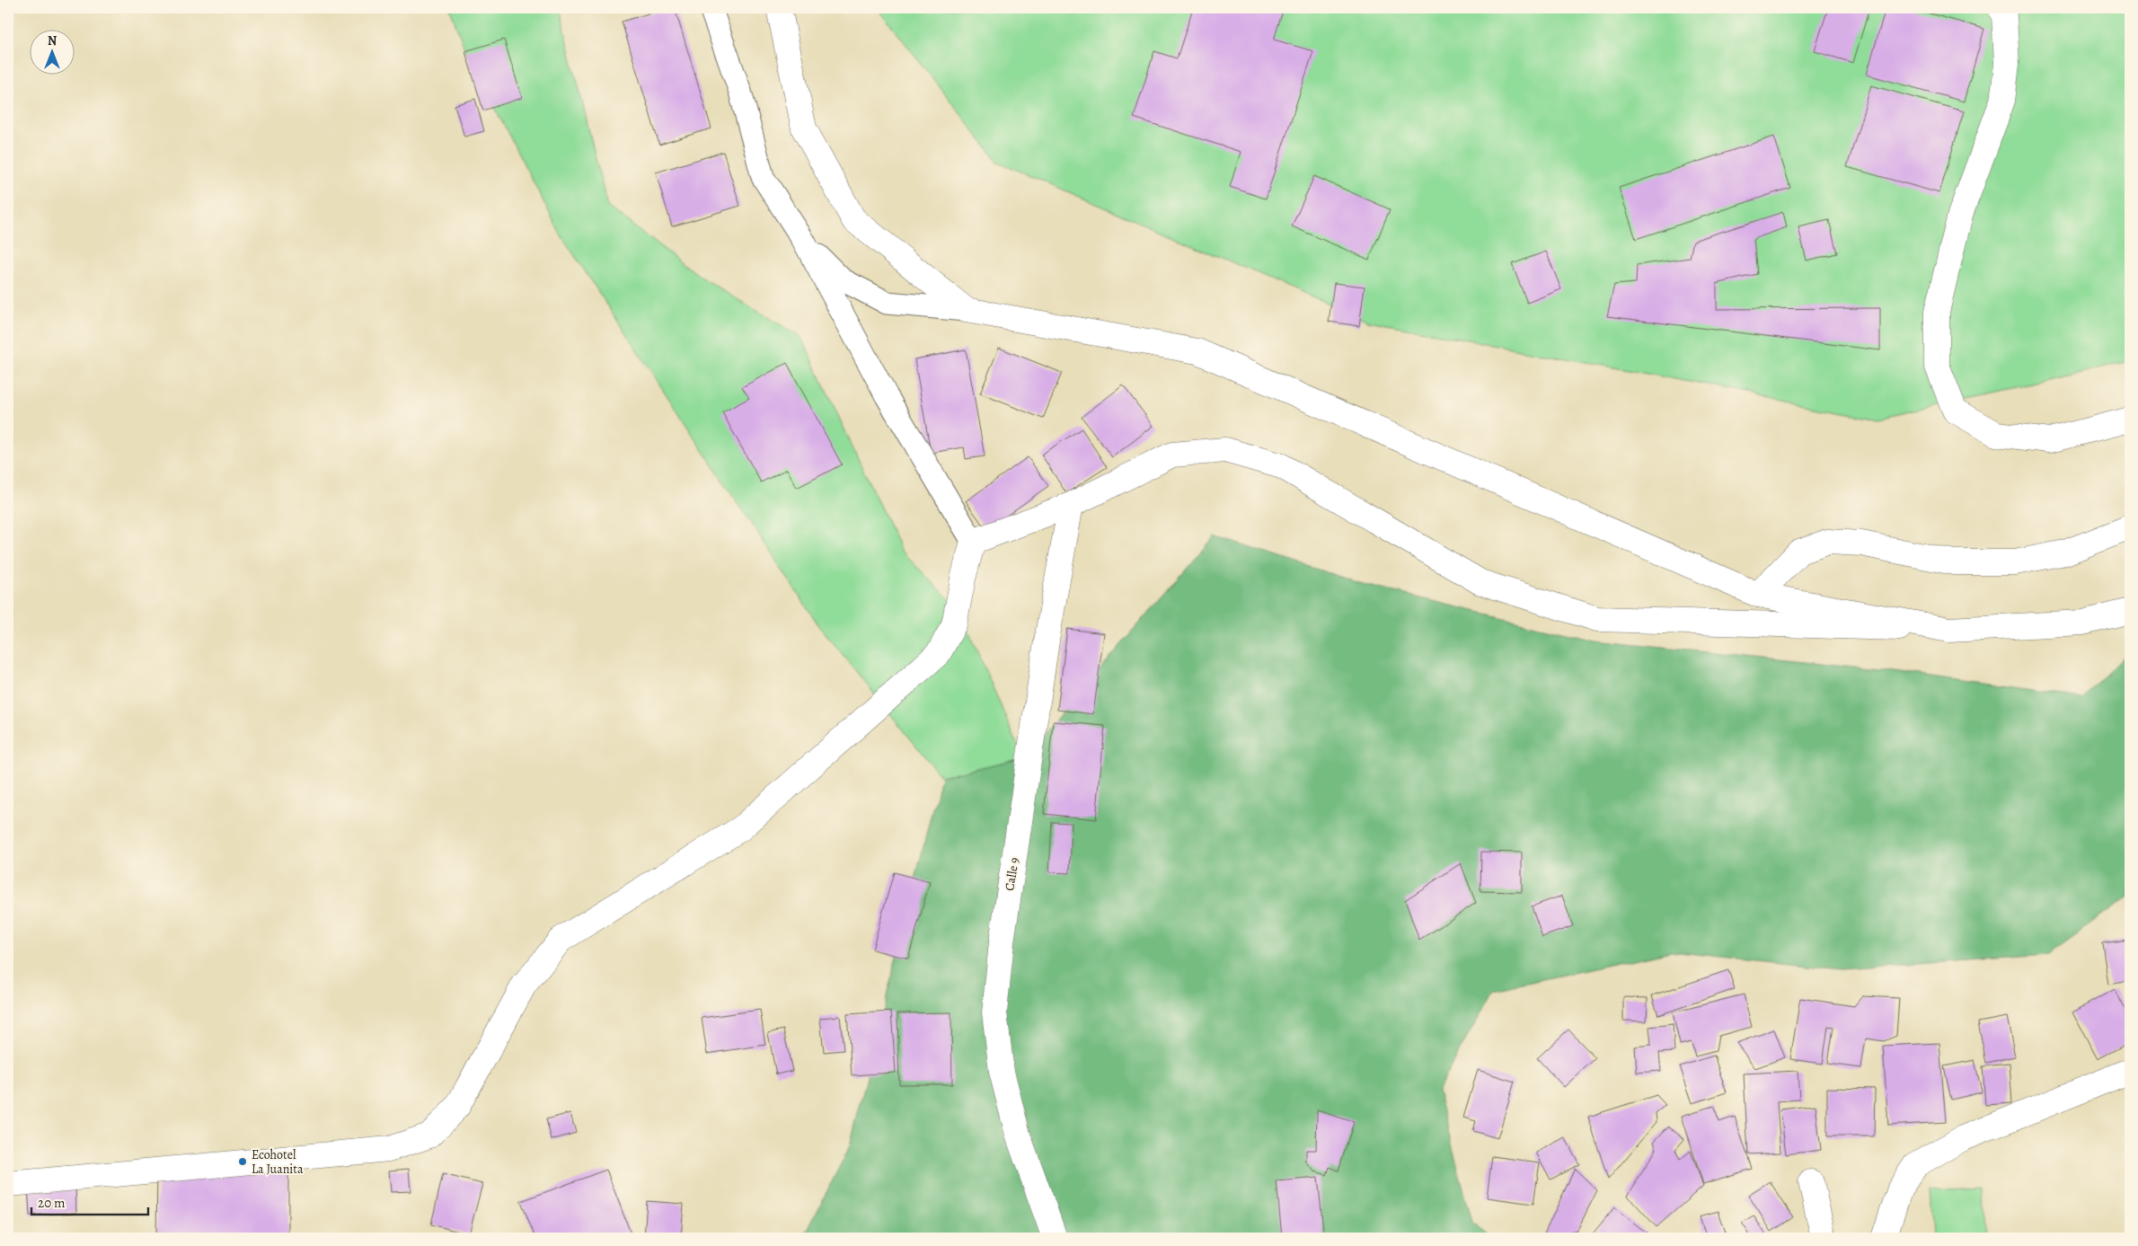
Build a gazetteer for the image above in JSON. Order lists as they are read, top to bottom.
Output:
{
  "streets": {
    "street": ["Calle 9"]
  },
  "places": ["Ecohotel La Juanita"],
  "scale_bar": "20 m",
  "north": "top"
}
